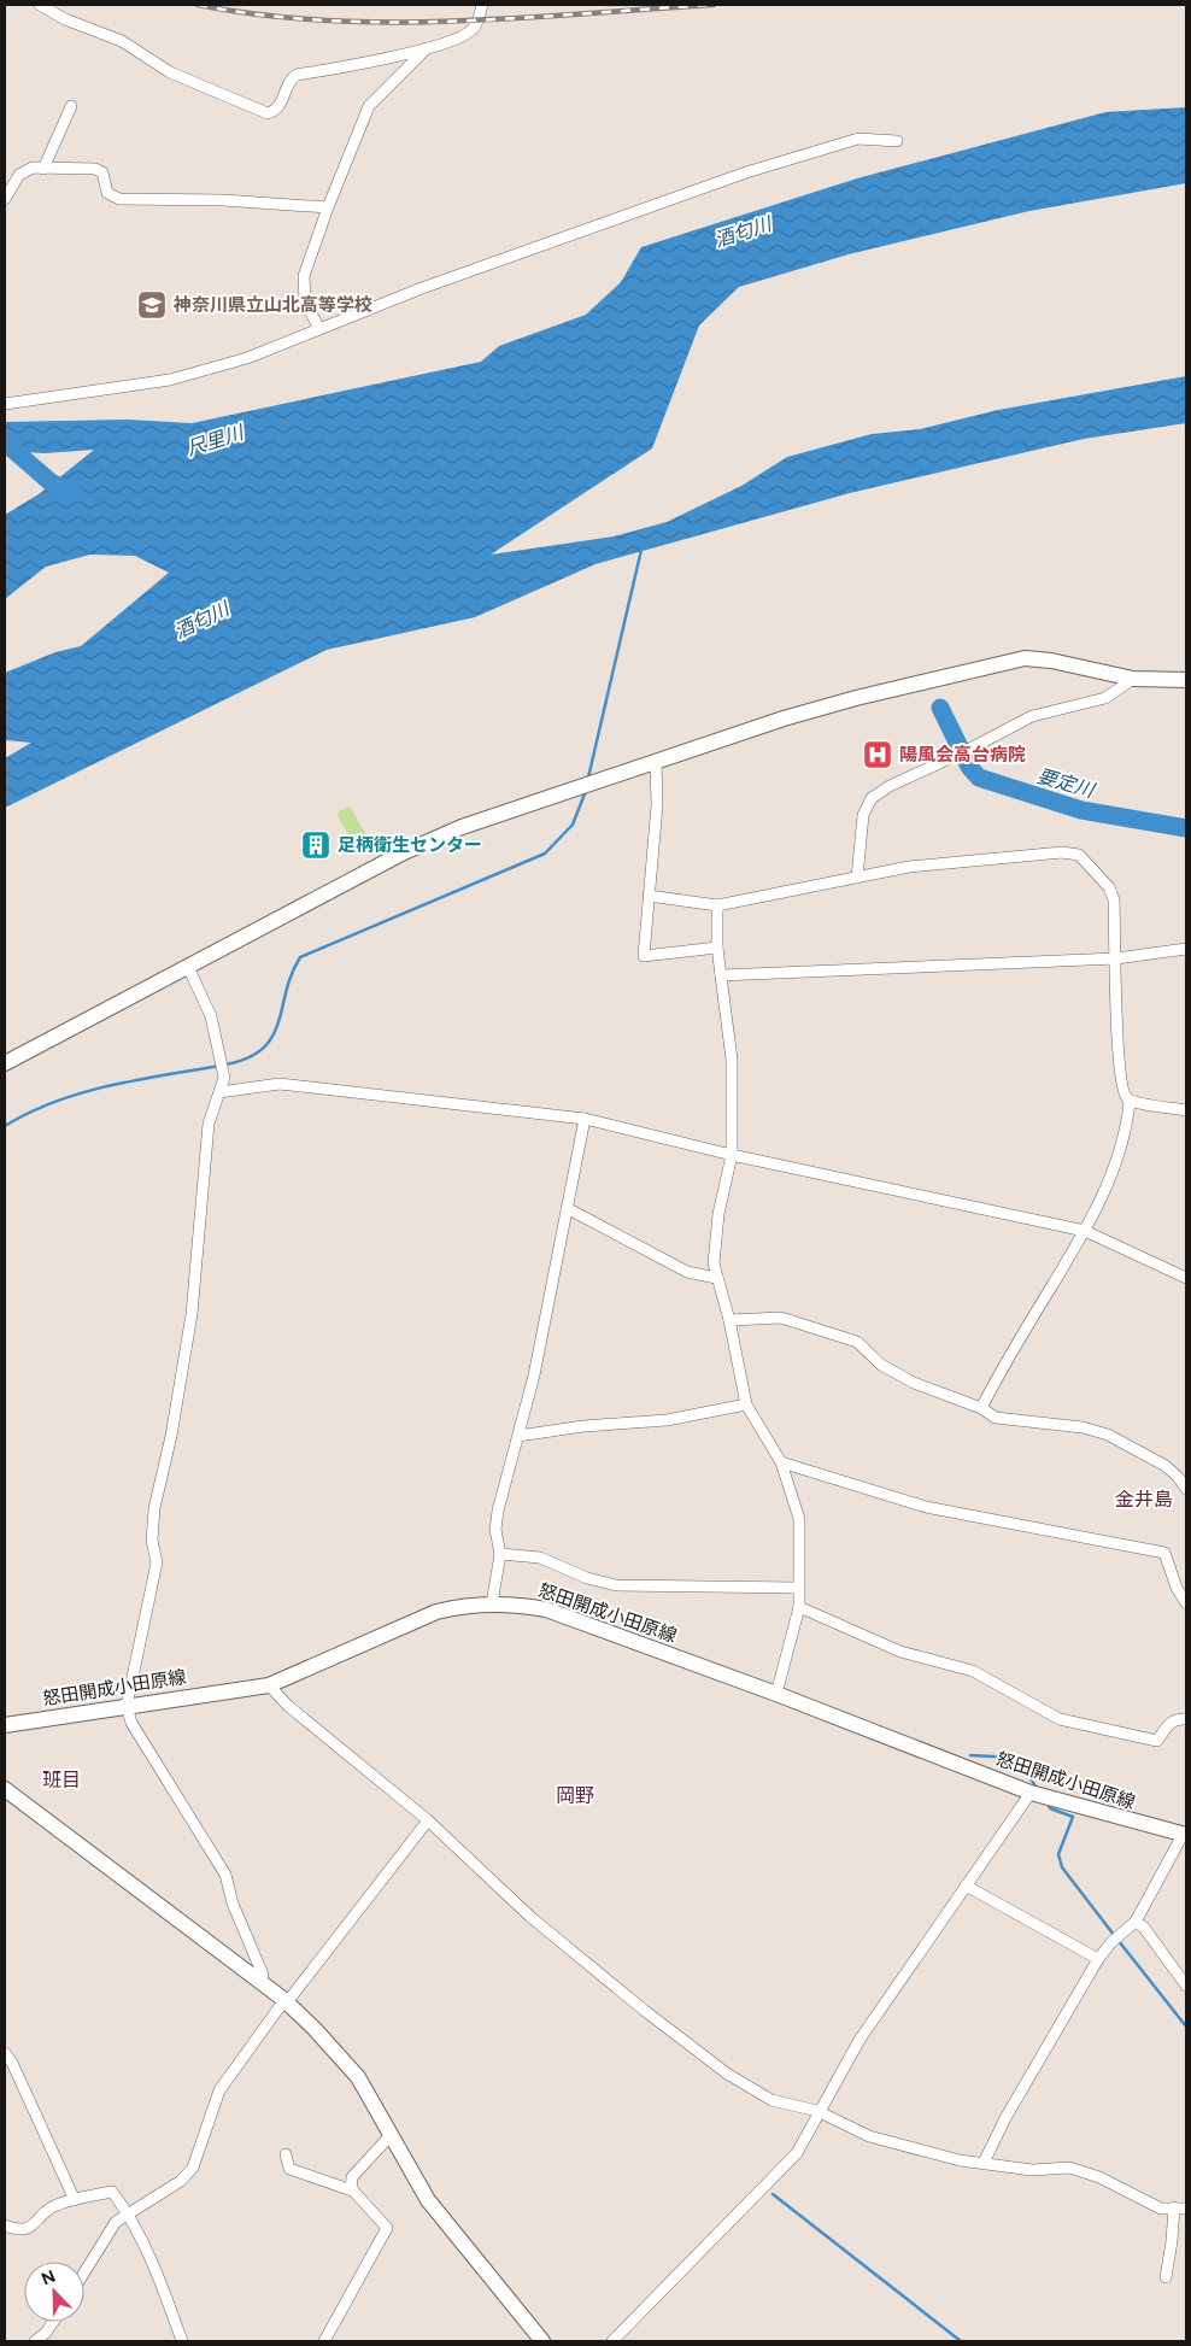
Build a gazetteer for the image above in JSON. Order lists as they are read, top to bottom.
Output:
{
  "streets": {
    "street": ["怒田開成小田原線"]
  },
  "districts": ["金井島", "班目", "岡野"],
  "water": ["酒匂川", "尺里川", "要定川"],
  "places": {
    "school or university": ["神奈川県立山北高等学校"],
    "hospital": ["陽風会高台病院"],
    "building": ["足柄衛生センター"]
  },
  "north": "top left"
}
